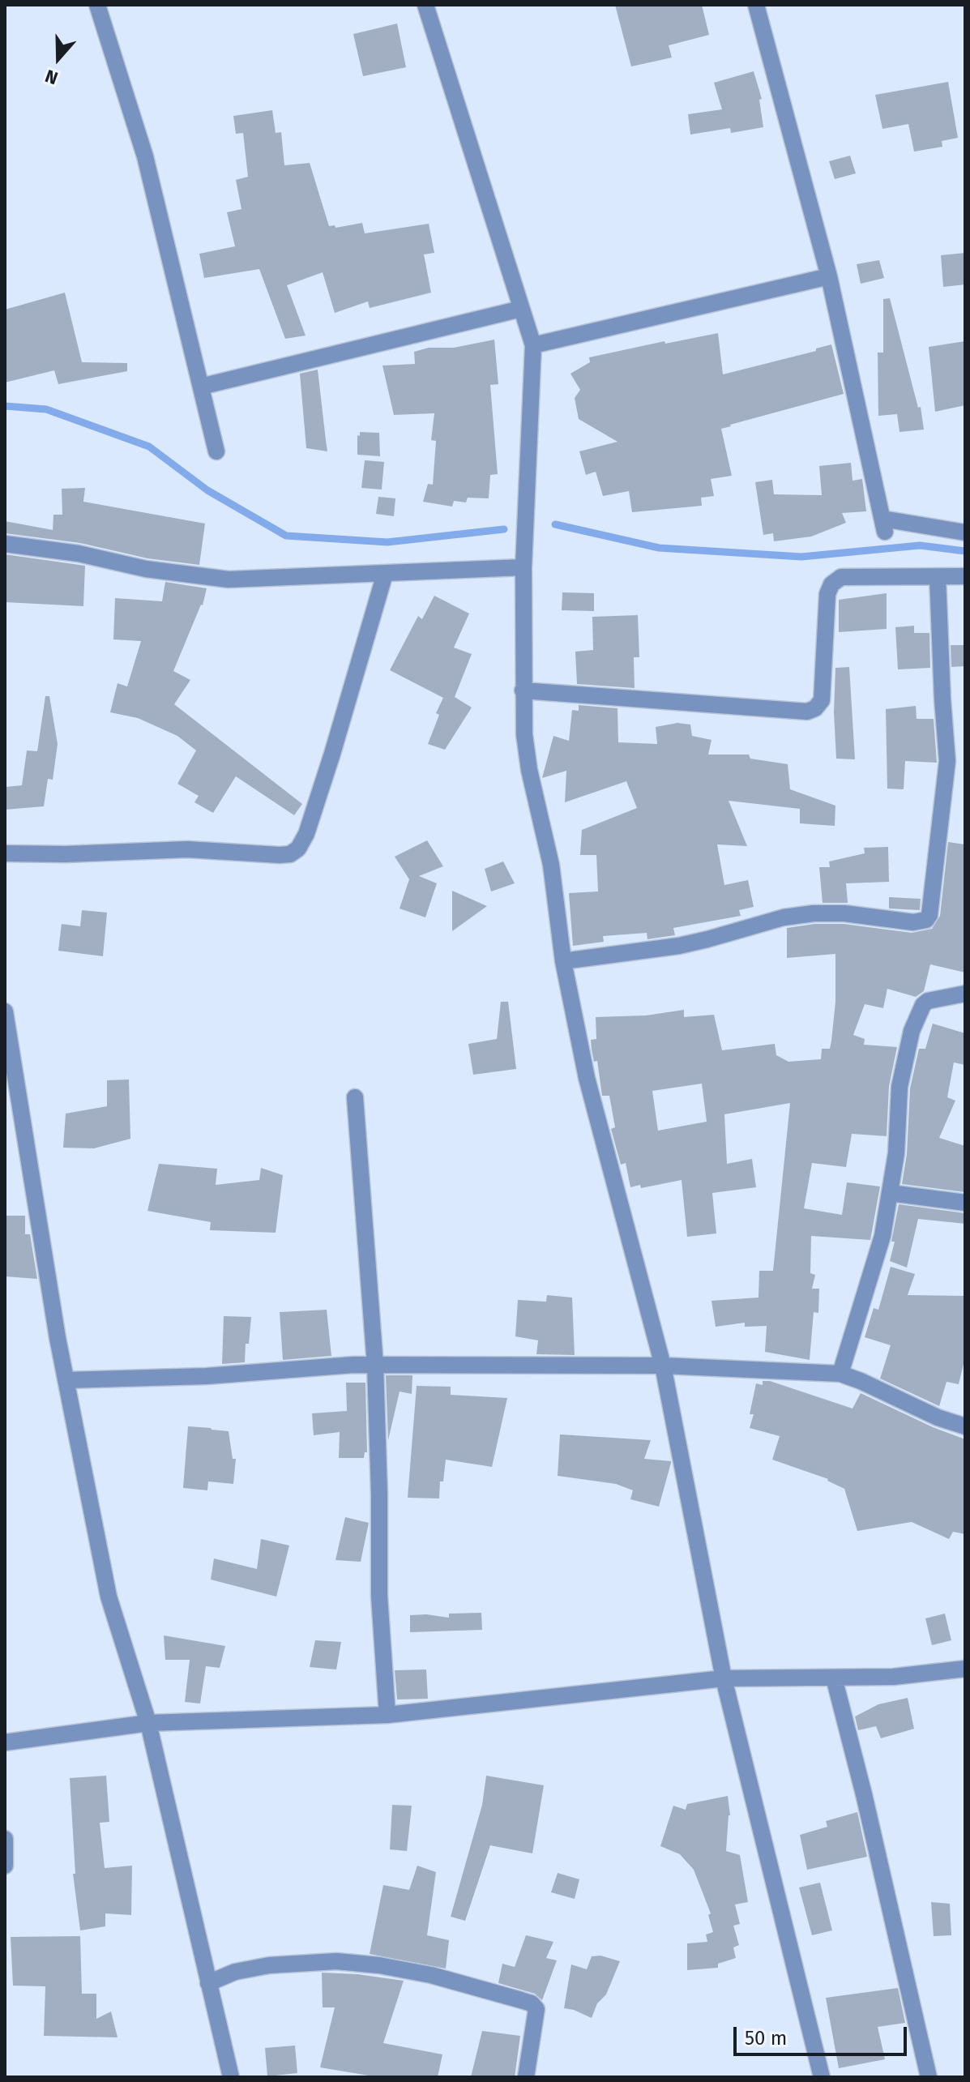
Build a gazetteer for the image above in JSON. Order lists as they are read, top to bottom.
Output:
{
  "scale_bar": "50 m",
  "north": "bottom"
}
